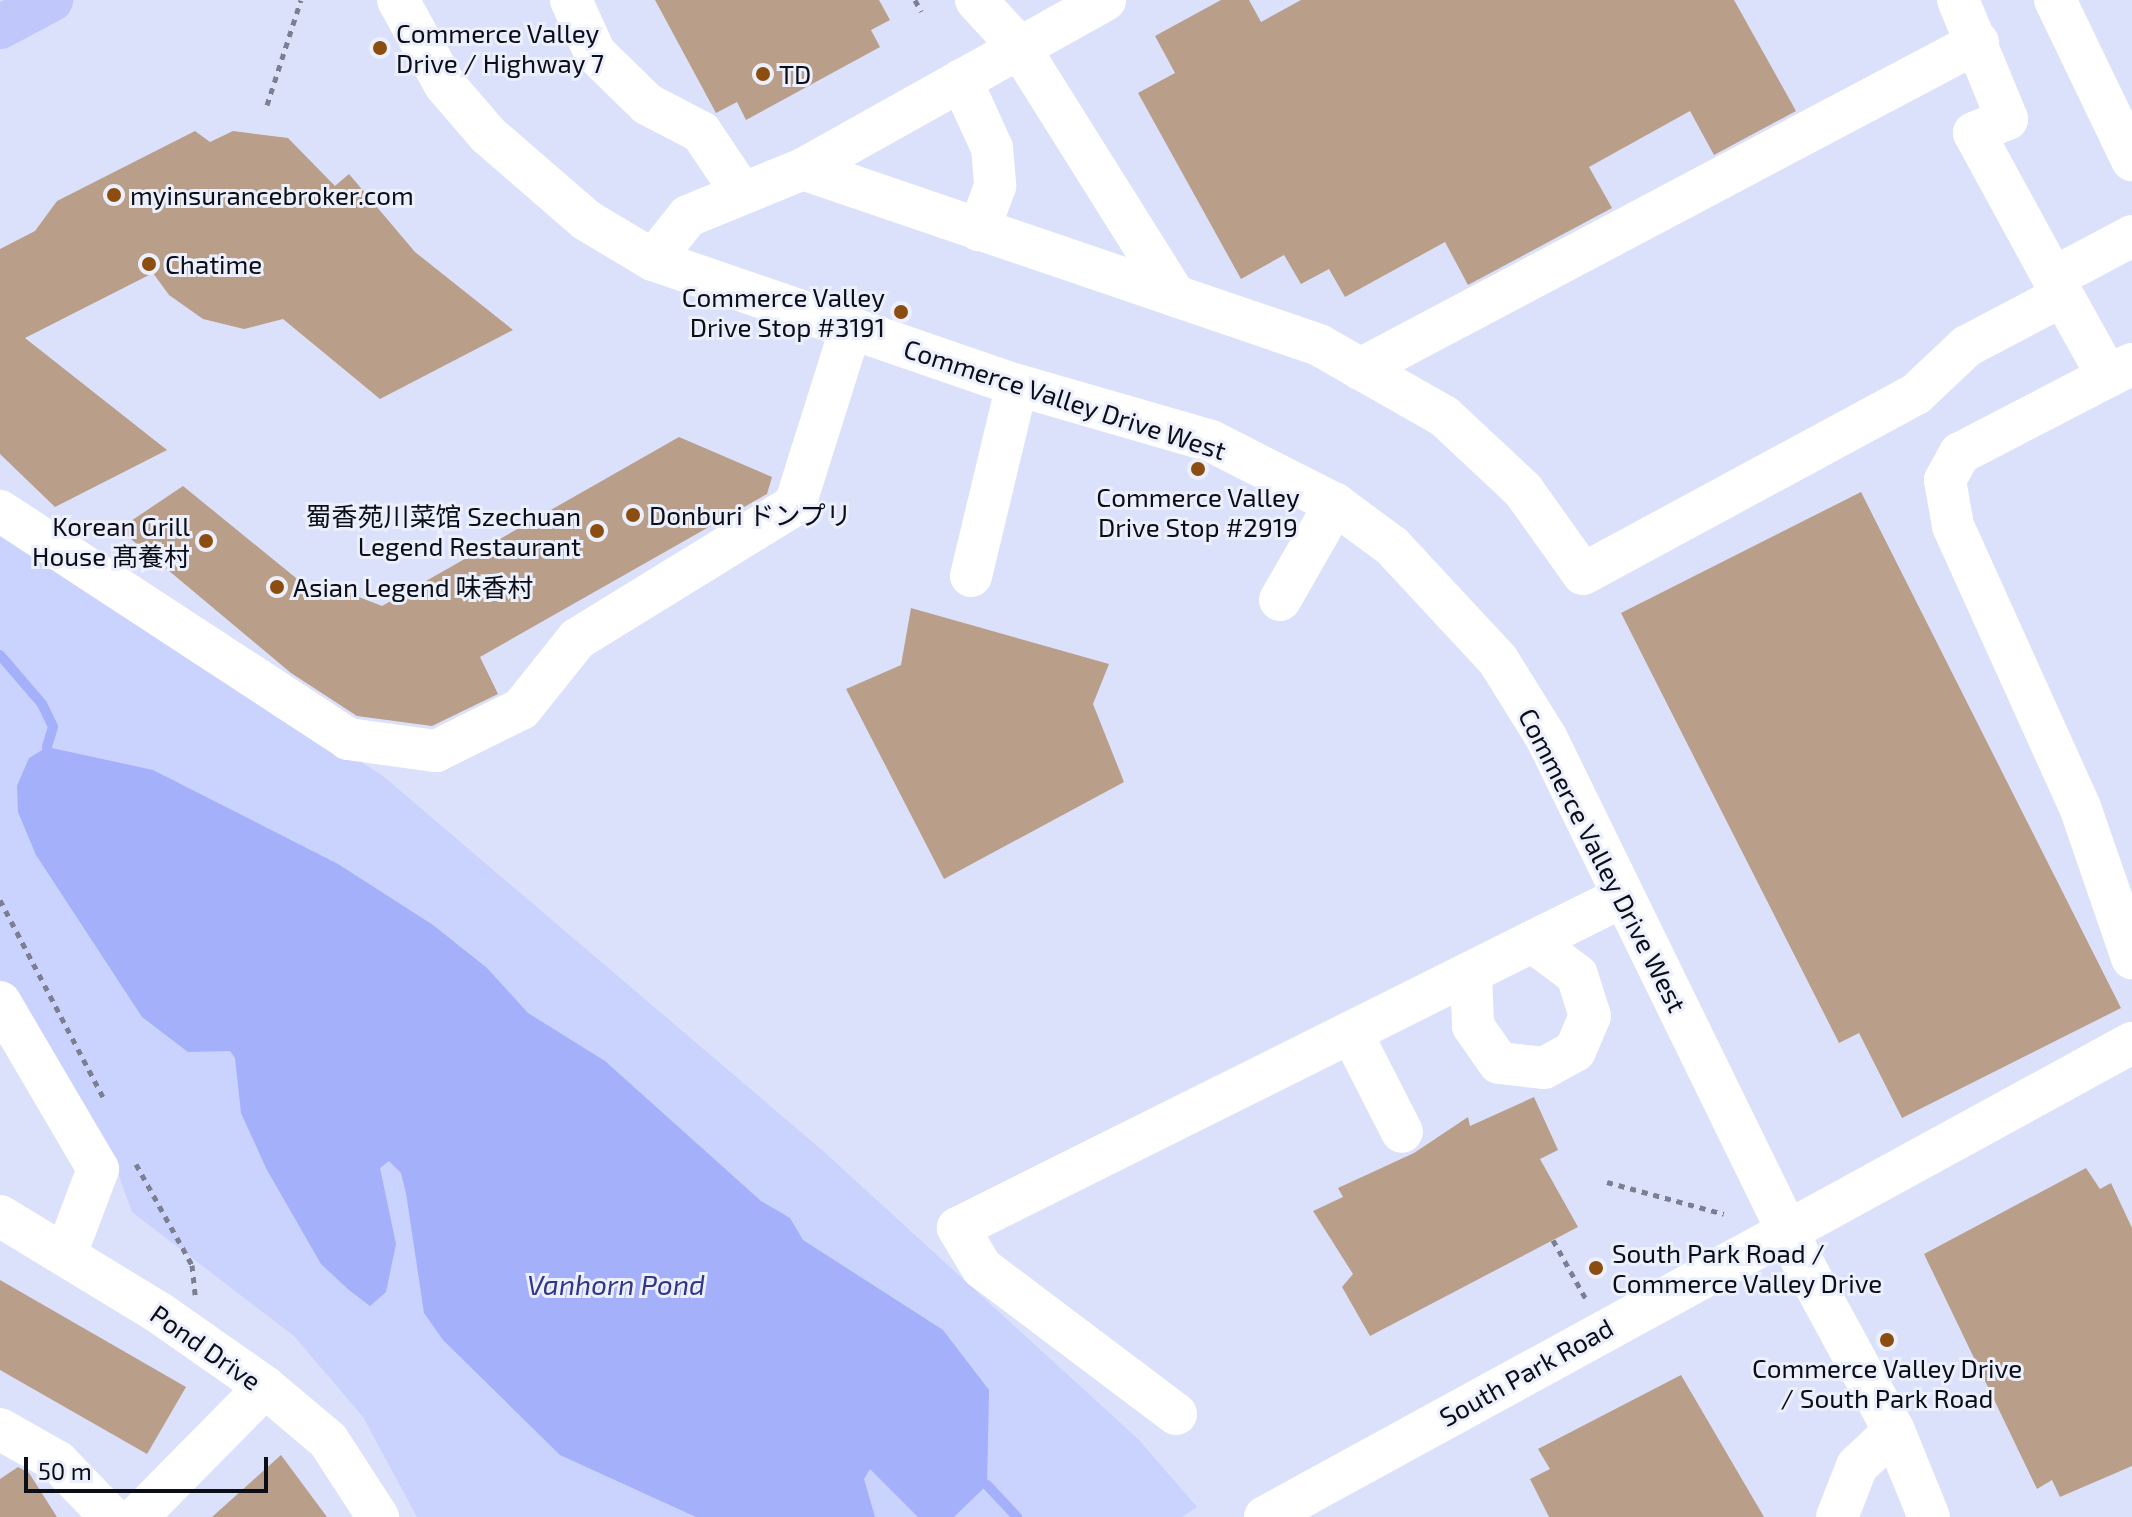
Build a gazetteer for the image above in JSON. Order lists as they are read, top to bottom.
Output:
{
  "streets": {
    "street": ["Commerce Valley Drive West", "Pond Drive", "South Park Road"]
  },
  "crossings": [
    ["Commerce Valley Drive West", "South Park Road"]
  ],
  "water": ["Vanhorn Pond"],
  "places": [
    "Commerce Valley Drive / Highway 7",
    "TD",
    "myinsurancebroker.com",
    "Chatime",
    "Commerce Valley Drive Stop #3191",
    "Commerce Valley Drive Stop #2919",
    "Donburi ドンプリ",
    "蜀香苑川菜馆 Szechuan Legend Restaurant",
    "Korean Grill House 髙養村",
    "Asian Legend 味香村",
    "South Park Road / Commerce Valley Drive",
    "Commerce Valley Drive / South Park Road"
  ],
  "scale_bar": "50 m"
}
